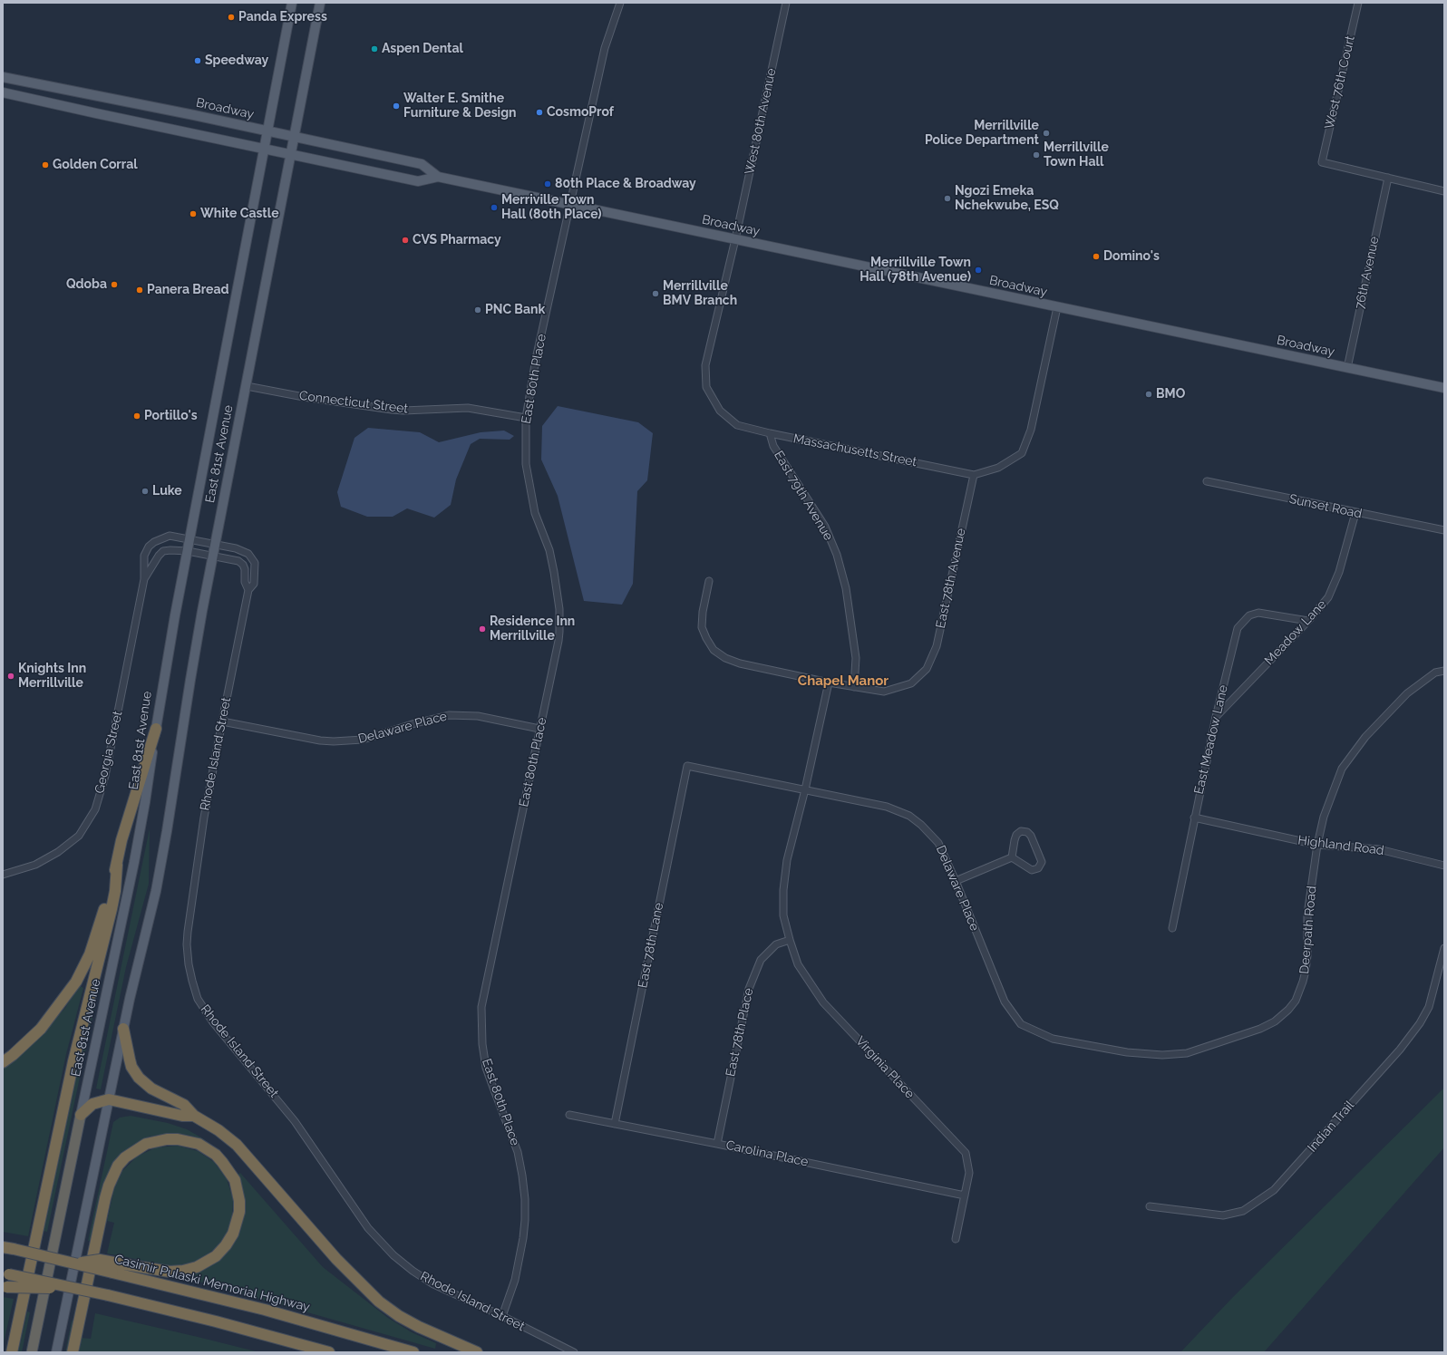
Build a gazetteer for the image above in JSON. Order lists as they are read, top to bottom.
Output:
{
  "streets": {
    "highway": ["East 81st Avenue", "Casimir Pulaski Memorial Highway"],
    "main road": ["Broadway"],
    "street": [
      "West 76th Court",
      "West 80th Avenue",
      "76th Avenue",
      "East 80th Place",
      "Connecticut Street",
      "Massachusetts Street",
      "East 79th Avenue",
      "Sunset Road",
      "East 78th Avenue",
      "Meadow Lane",
      "Delaware Place",
      "East Meadow Lane",
      "Georgia Street",
      "Rhode Island Street",
      "Highland Road",
      "Deerpath Road",
      "East 78th Lane",
      "East 78th Place",
      "Virginia Place",
      "Indian Trail",
      "Carolina Place"
    ]
  },
  "crossings": [
    ["West 76th Court", "76th Avenue"],
    ["Broadway", "West 80th Avenue"],
    ["Broadway", "76th Avenue"],
    ["Broadway", "East 80th Place"],
    ["Broadway", "Massachusetts Street"],
    ["Broadway", "East 81st Avenue"],
    ["West 80th Avenue", "Massachusetts Street"],
    ["East 80th Place", "Connecticut Street"],
    ["East 80th Place", "Delaware Place"],
    ["East 80th Place", "Rhode Island Street"],
    ["Connecticut Street", "East 81st Avenue"],
    ["Massachusetts Street", "East 79th Avenue"],
    ["Massachusetts Street", "East 78th Avenue"],
    ["East 81st Avenue", "Georgia Street"],
    ["East 81st Avenue", "Rhode Island Street"],
    ["East 79th Avenue", "East 78th Avenue"],
    ["Sunset Road", "Meadow Lane"],
    ["Meadow Lane", "East Meadow Lane"],
    ["Delaware Place", "Rhode Island Street"],
    ["Delaware Place", "Deerpath Road"],
    ["Delaware Place", "East 78th Lane"],
    ["East Meadow Lane", "Highland Road"],
    ["Georgia Street", "Rhode Island Street"],
    ["Highland Road", "Deerpath Road"],
    ["East 78th Lane", "Carolina Place"],
    ["East 78th Place", "Virginia Place"],
    ["East 78th Place", "Carolina Place"],
    ["Virginia Place", "Carolina Place"]
  ],
  "districts": ["Chapel Manor"],
  "places": [
    "Panda Express",
    "Aspen Dental",
    "Speedway",
    "Walter E. Smithe Furniture & Design",
    "CosmoProf",
    "Merrillville Police Department",
    "Merrillville Town Hall",
    "Golden Corral",
    "80th Place & Broadway",
    "Ngozi Emeka Nchekwube, ESQ",
    "Merriville Town Hall (80th Place)",
    "White Castle",
    "CVS Pharmacy",
    "Domino's",
    "Merrillville Town Hall (78th Avenue)",
    "Qdoba",
    "Panera Bread",
    "Merrillville BMV Branch",
    "PNC Bank",
    "BMO",
    "Portillo's",
    "Luke",
    "Residence Inn Merrillville",
    "Knights Inn Merrillville"
  ]
}
